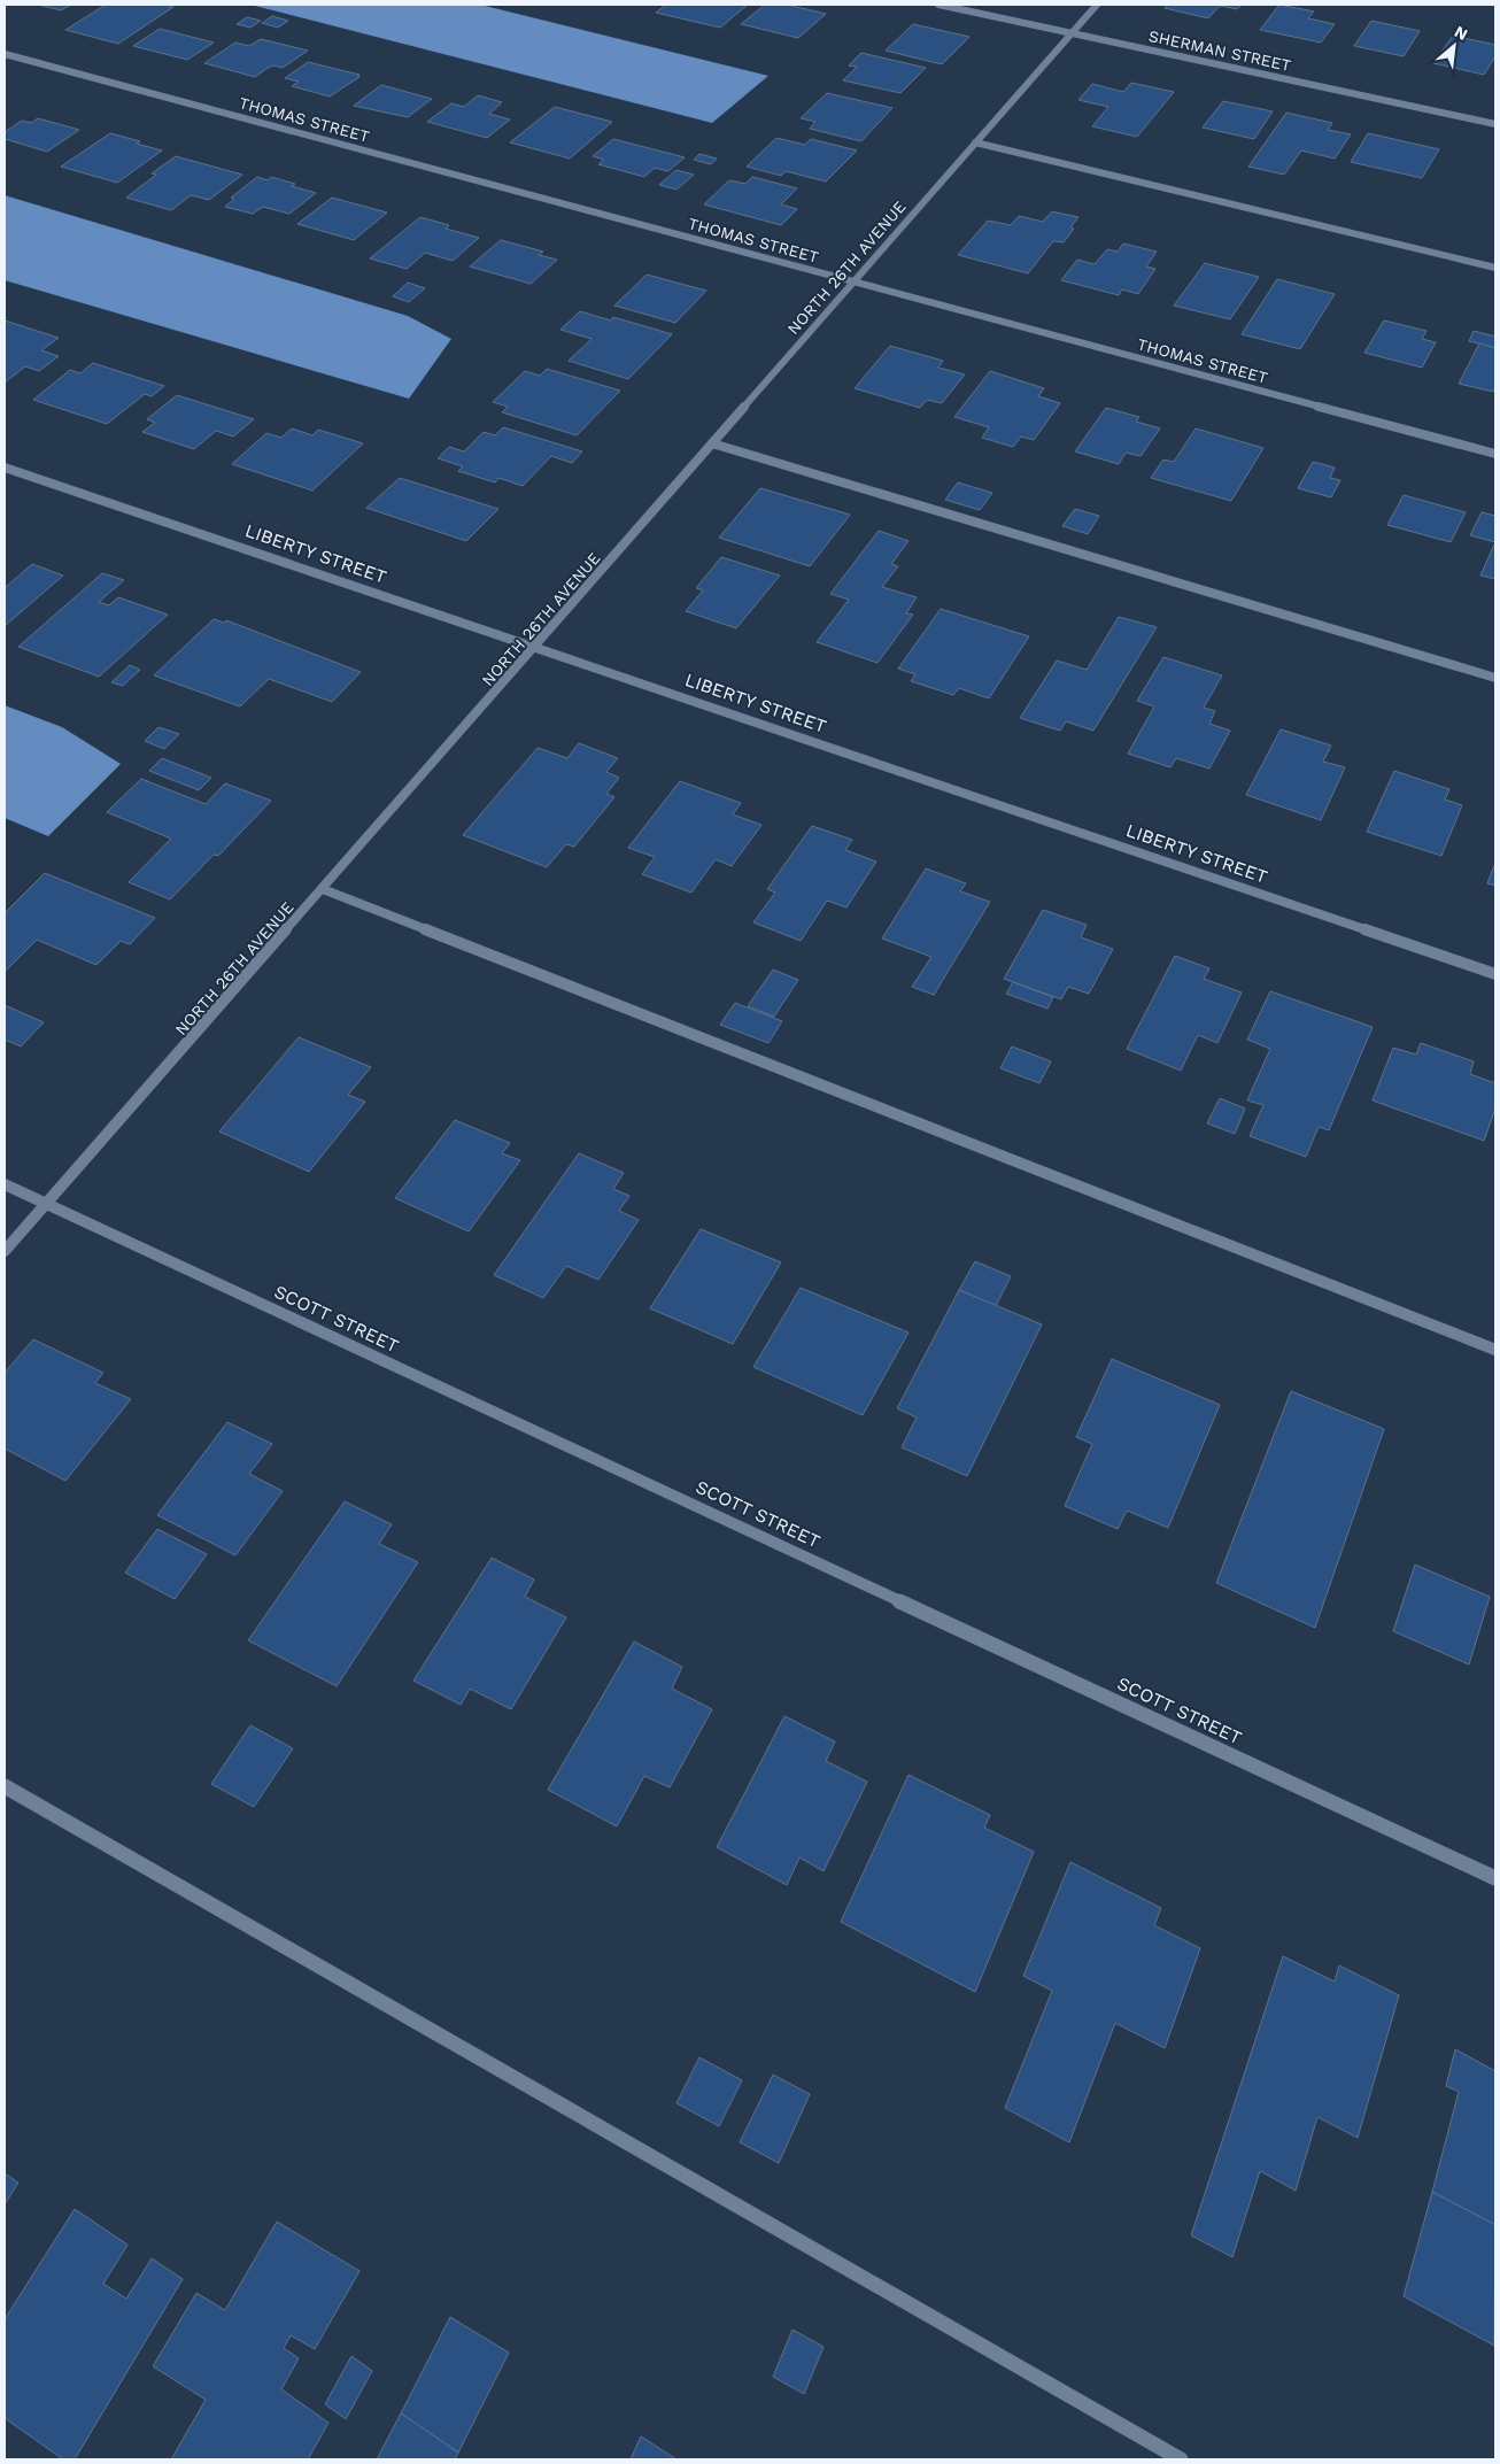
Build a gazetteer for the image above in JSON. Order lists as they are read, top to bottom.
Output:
{
  "streets": {
    "street": [
      "SHERMAN STREET",
      "THOMAS STREET",
      "NORTH 26TH AVENUE",
      "LIBERTY STREET",
      "SCOTT STREET"
    ]
  },
  "crossings": [
    ["SHERMAN STREET", "NORTH 26TH AVENUE"],
    ["THOMAS STREET", "NORTH 26TH AVENUE"],
    ["NORTH 26TH AVENUE", "LIBERTY STREET"],
    ["NORTH 26TH AVENUE", "SCOTT STREET"]
  ],
  "north": "top right"
}
